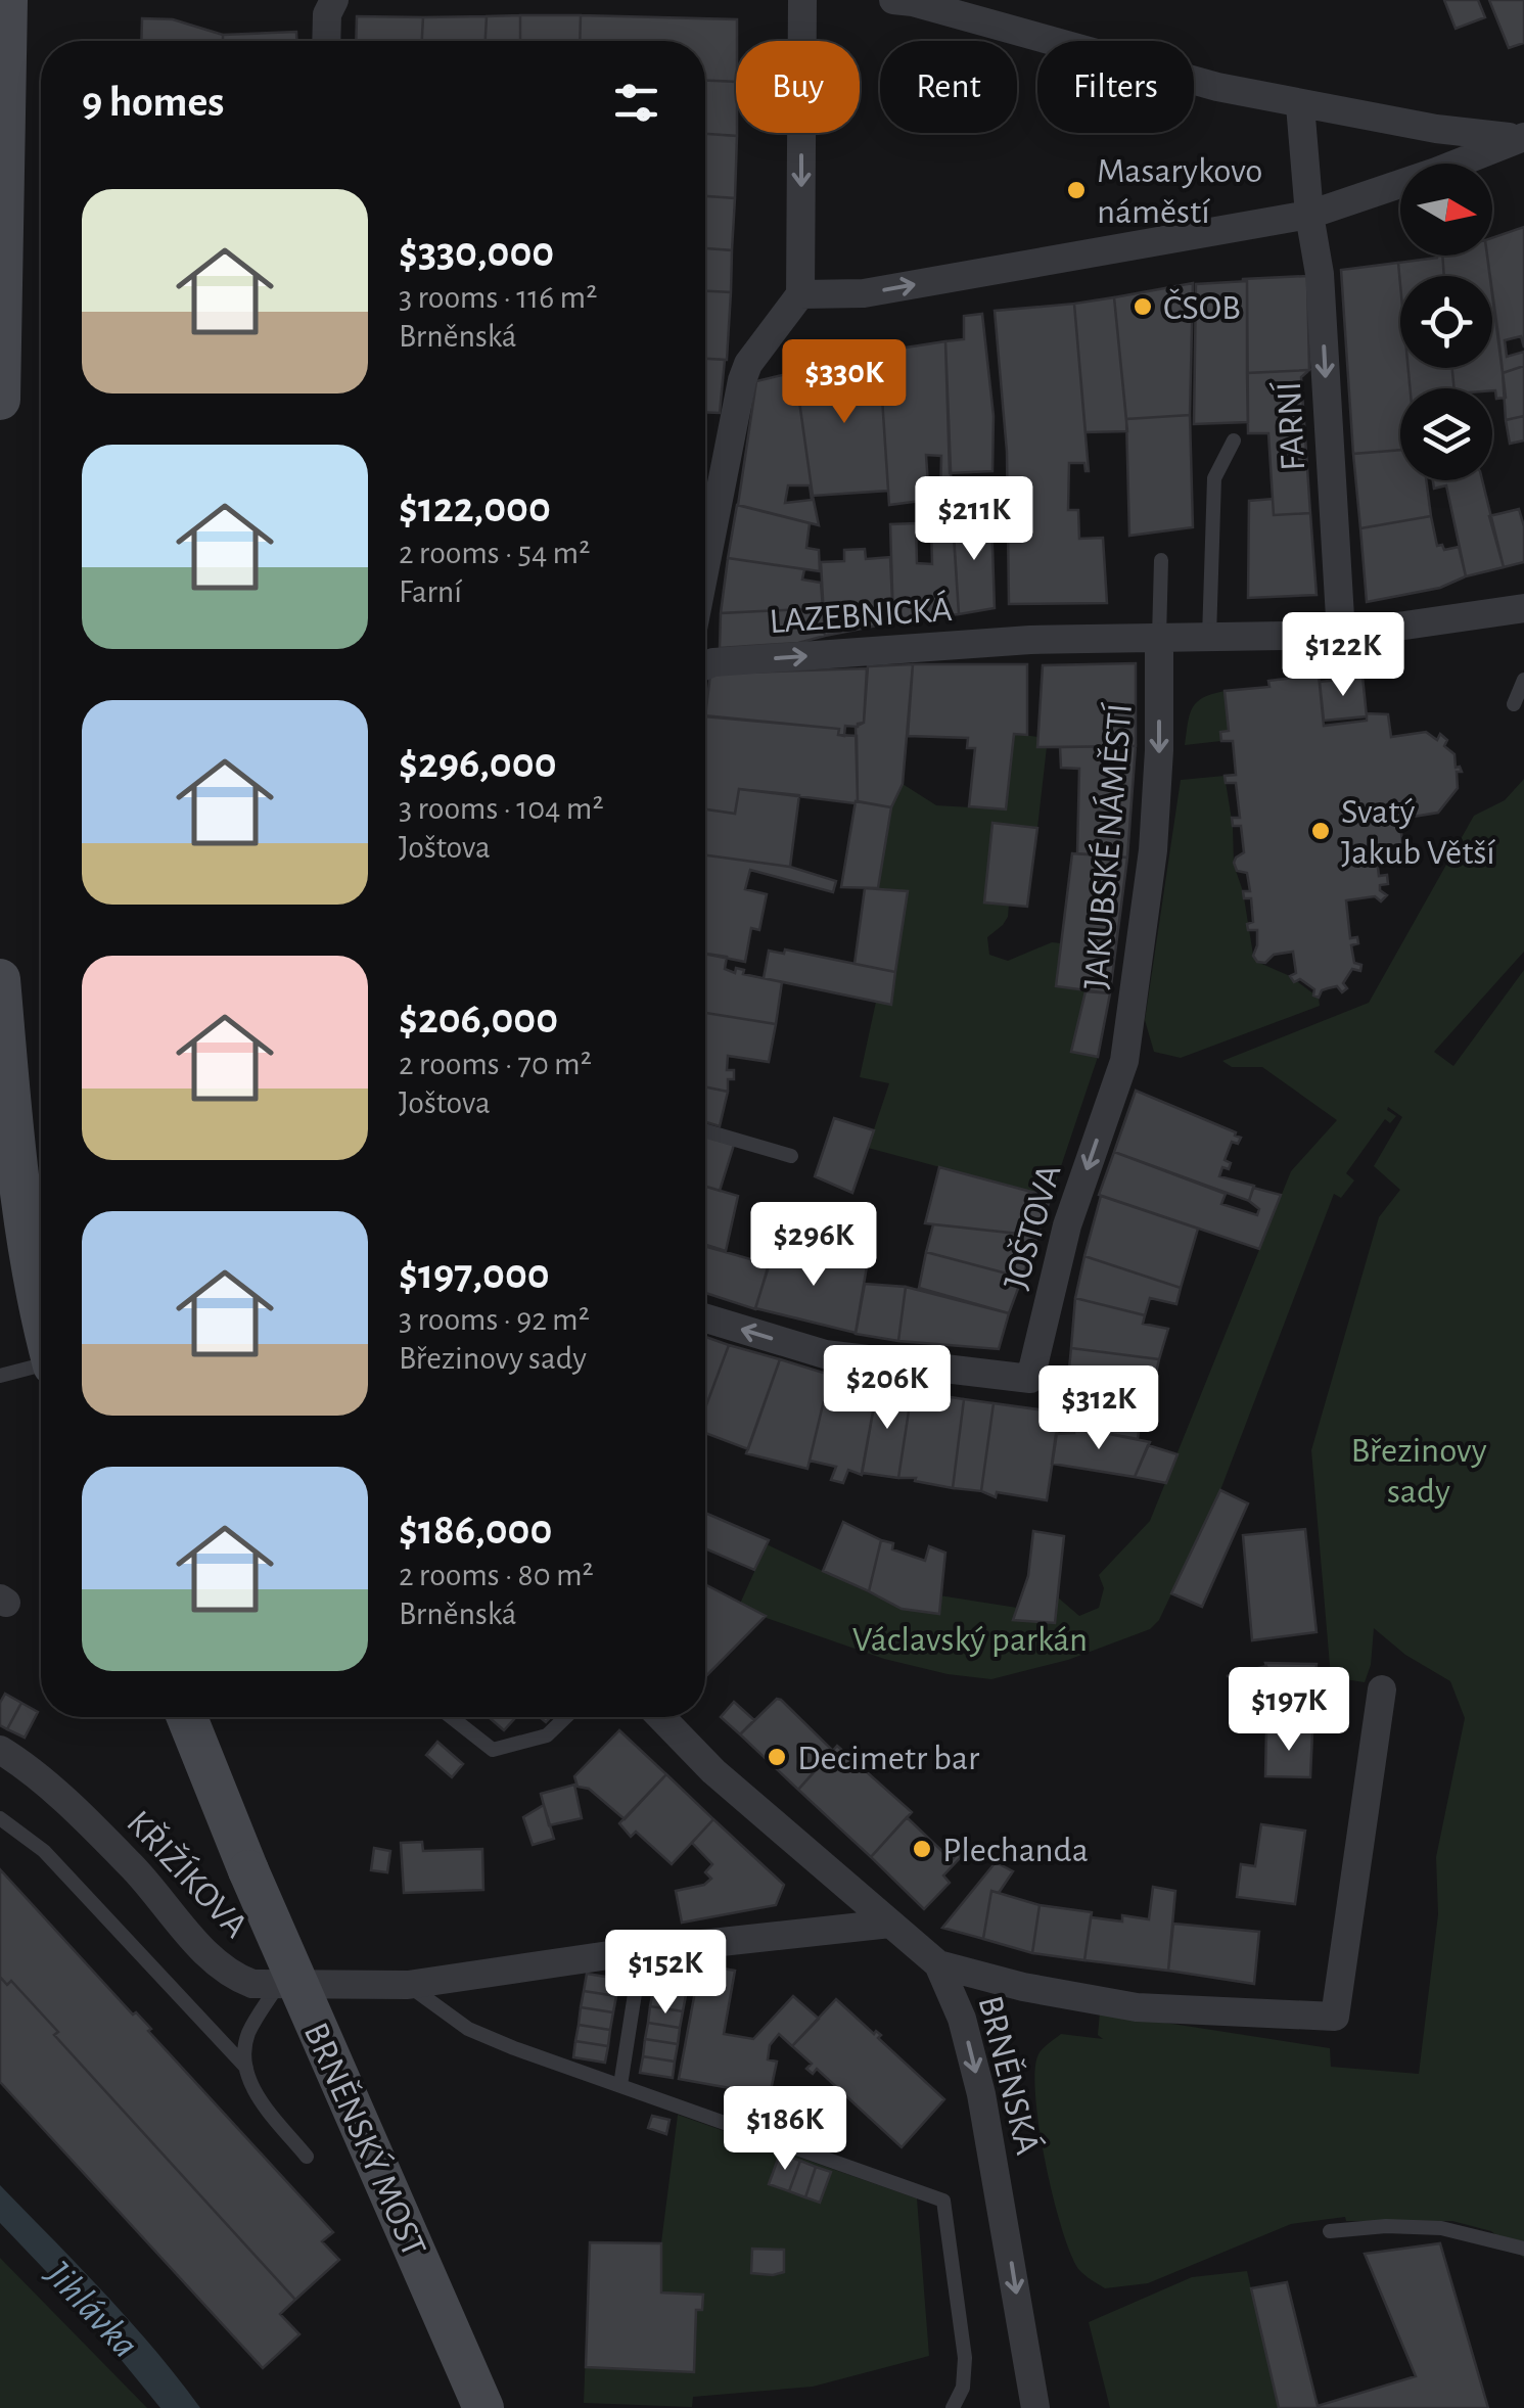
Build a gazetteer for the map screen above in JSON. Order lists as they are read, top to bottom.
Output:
{
  "streets": {
    "main road": ["BRNĚNSKÝ MOST"],
    "street": [
      "FARNÍ",
      "LAZEBNICKÁ",
      "JAKUBSKÉ NÁMĚSTÍ",
      "JOŠTOVA",
      "KŘIŽÍKOVA",
      "BRNĚNSKÁ"
    ]
  },
  "crossings": [
    ["LAZEBNICKÁ", "JAKUBSKÉ NÁMĚSTÍ"],
    ["JAKUBSKÉ NÁMĚSTÍ", "JOŠTOVA"],
    ["KŘIŽÍKOVA", "BRNĚNSKÁ"]
  ],
  "one_way": [
    "FARNÍ",
    "LAZEBNICKÁ",
    "JAKUBSKÉ NÁMĚSTÍ",
    "BRNĚNSKÁ"
  ],
  "water": ["Jihlávka"],
  "parks": ["Březinovy sady", "Václavský parkán"],
  "places": [
    "Masarykovo náměstí",
    "ČSOB",
    "Svatý Jakub Větší",
    "Decimetr bar",
    "Plechanda"
  ],
  "north": "right",
  "page": {
    "chip": ["Buy", "Rent", "Filters"],
    "heading": "9 homes",
    "list": [
      {
        "name": "$330,000",
        "note": "3 rooms · 116 m² · Brněnská"
      },
      {
        "name": "$122,000",
        "note": "2 rooms · 54 m² · Farní"
      },
      {
        "name": "$296,000",
        "note": "3 rooms · 104 m² · Joštova"
      },
      {
        "name": "$206,000",
        "note": "2 rooms · 70 m² · Joštova"
      },
      {
        "name": "$197,000",
        "note": "3 rooms · 92 m² · Březinovy sady"
      },
      {
        "name": "$186,000",
        "note": "2 rooms · 80 m² · Brněnská"
      }
    ],
    "price": [
      "$330K",
      "$211K",
      "$122K",
      "$296K",
      "$206K",
      "$312K",
      "$197K",
      "$152K",
      "$186K"
    ]
  }
}
